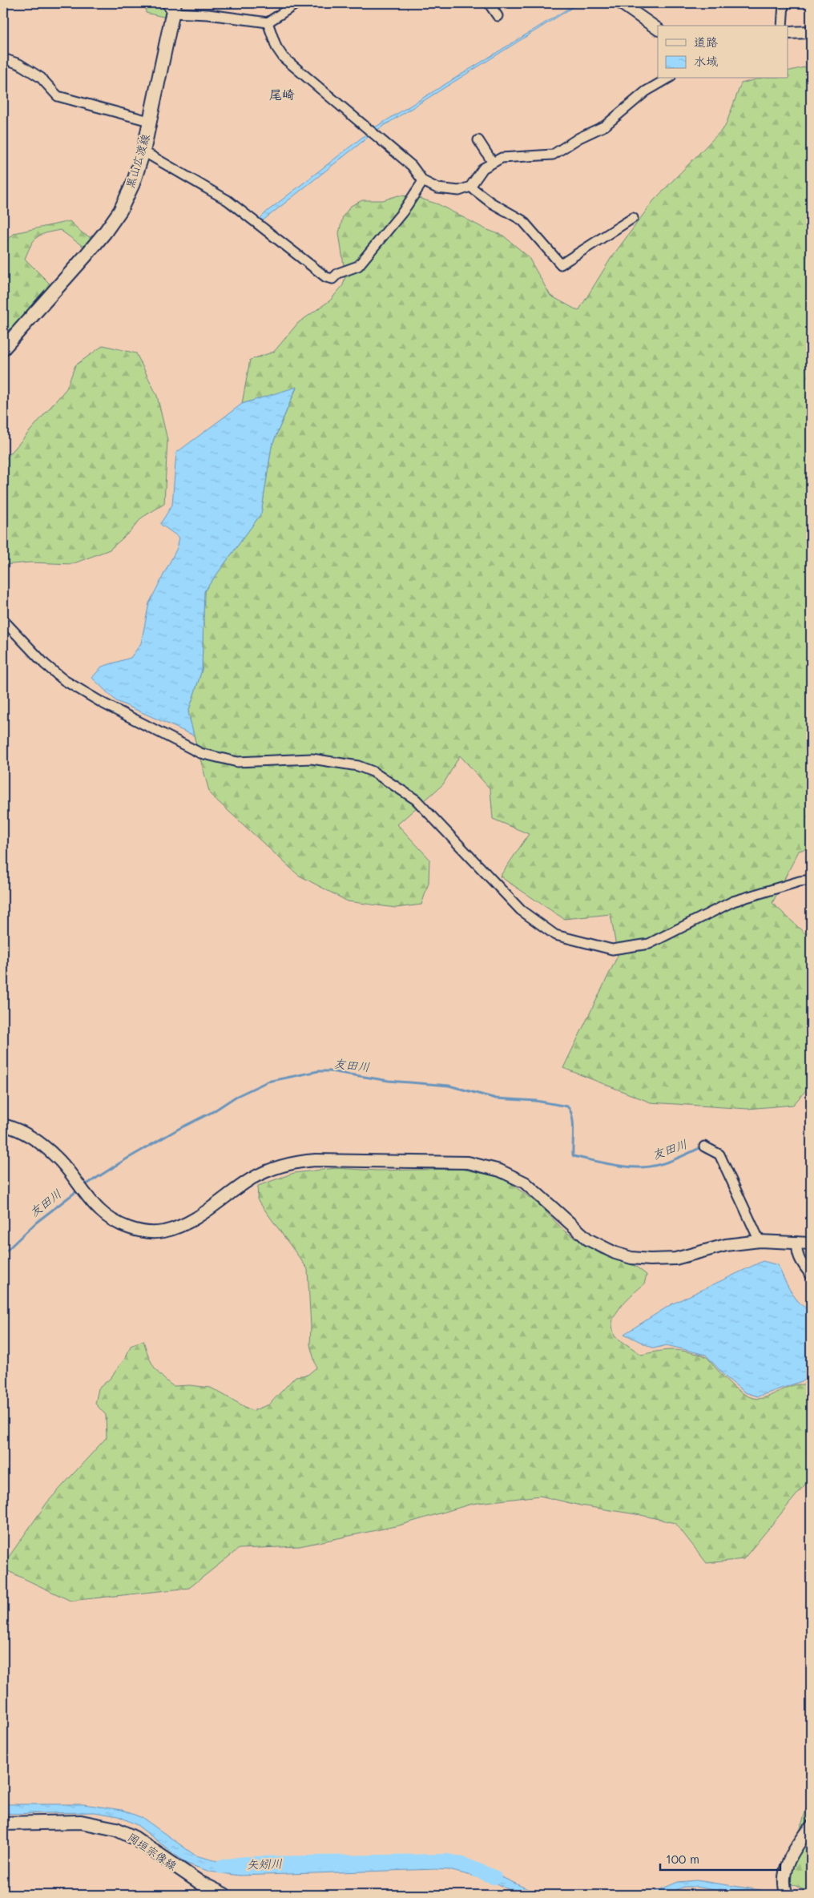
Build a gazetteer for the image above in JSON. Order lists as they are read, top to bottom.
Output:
{
  "streets": {
    "main road": ["黒山広渡線", "岡垣宗像線"]
  },
  "districts": ["尾崎"],
  "water": ["友田川", "矢矧川"],
  "legend": ["道路", "水域"],
  "scale_bar": "100 m"
}
